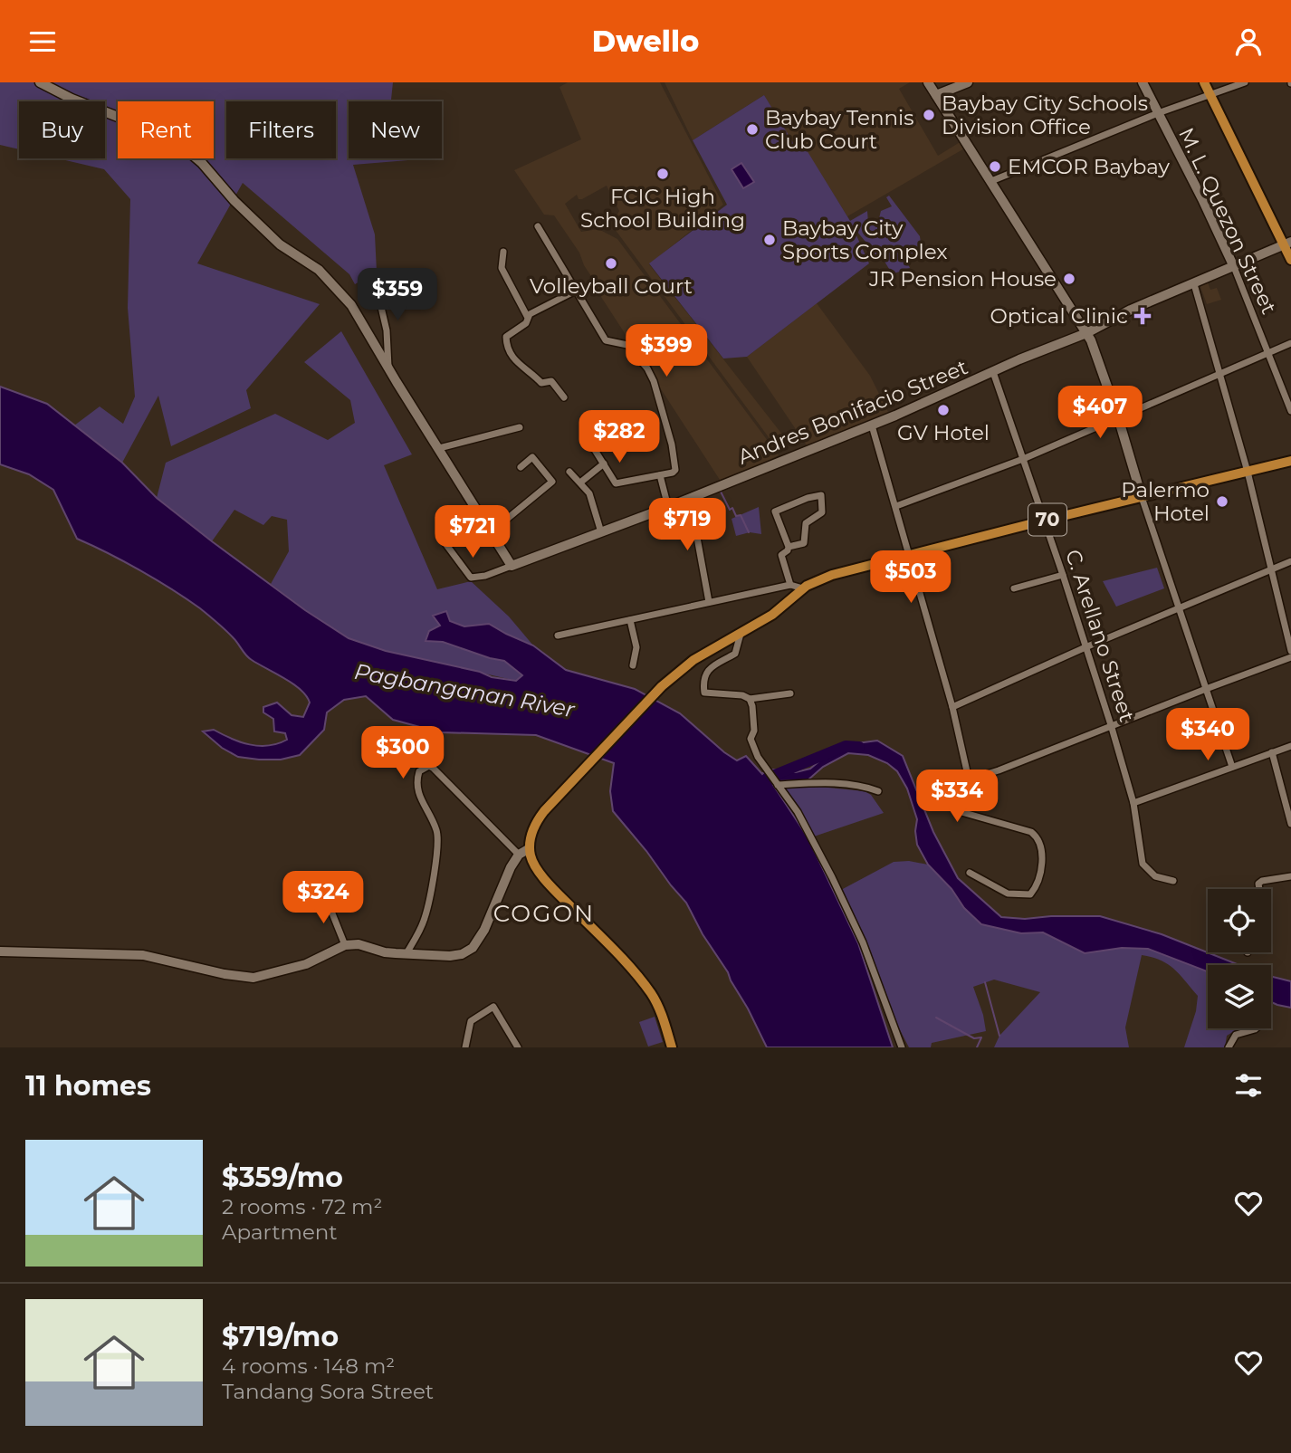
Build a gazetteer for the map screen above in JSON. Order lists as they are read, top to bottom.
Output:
{
  "streets": {
    "main road": ["70"],
    "street": ["M. L. Quezon Street", "Andres Bonifacio Street", "C. Arellano Street"]
  },
  "crossings": [
    ["M. L. Quezon Street", "Andres Bonifacio Street"],
    ["Andres Bonifacio Street", "C. Arellano Street"],
    ["70", "C. Arellano Street"]
  ],
  "districts": ["COGON"],
  "water": ["Pagbanganan River"],
  "places": {
    "other": [
      "Baybay City Schools Division Office",
      "Baybay Tennis Club Court",
      "EMCOR Baybay",
      "FCIC High School Building",
      "Baybay City Sports Complex",
      "Volleyball Court",
      "JR Pension House",
      "GV Hotel",
      "Palermo Hotel"
    ],
    "health": ["Optical Clinic"]
  },
  "page": {
    "header": "Dwello",
    "chip": [
      "Buy",
      "Rent",
      "Filters",
      "New"
    ],
    "price": [
      "$359",
      "$399",
      "$407",
      "$282",
      "$719",
      "$721",
      "$503",
      "$340",
      "$300",
      "$334",
      "$324"
    ],
    "heading": "11 homes",
    "list": [
      {
        "name": "$359/mo",
        "note": "2 rooms · 72 m² · Apartment"
      },
      {
        "name": "$719/mo",
        "note": "4 rooms · 148 m² · Tandang Sora Street"
      }
    ]
  }
}
